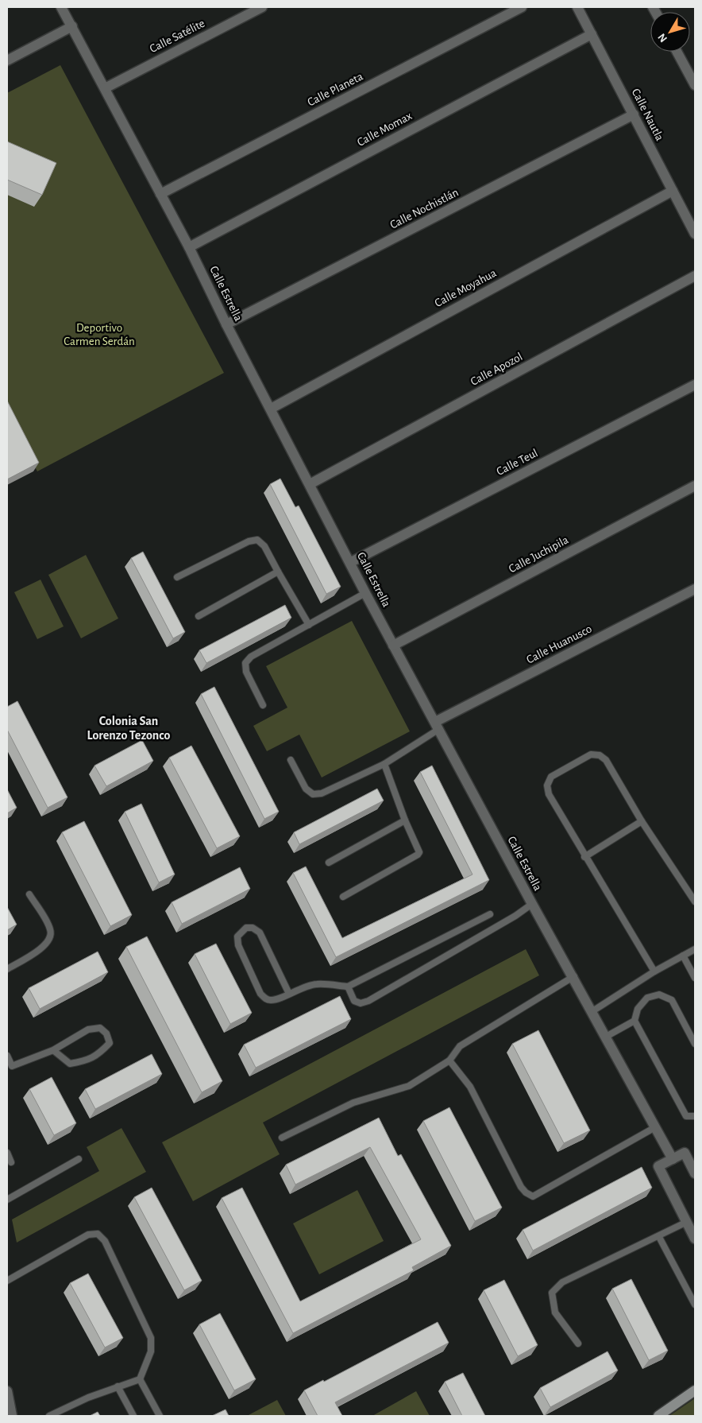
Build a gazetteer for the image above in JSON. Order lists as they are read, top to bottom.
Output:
{
  "streets": {
    "street": [
      "Calle Satélite",
      "Calle Planeta",
      "Calle Nautla",
      "Calle Momax",
      "Calle Nochistlán",
      "Calle Moyahua",
      "Calle Estrella",
      "Calle Apozol",
      "Calle Teul",
      "Calle Juchipila",
      "Calle Huanusco"
    ]
  },
  "crossings": [
    ["Calle Satélite", "Calle Estrella"],
    ["Calle Planeta", "Calle Estrella"],
    ["Calle Nautla", "Calle Momax"],
    ["Calle Nautla", "Calle Nochistlán"],
    ["Calle Nautla", "Calle Moyahua"],
    ["Calle Momax", "Calle Estrella"],
    ["Calle Nochistlán", "Calle Estrella"],
    ["Calle Moyahua", "Calle Estrella"],
    ["Calle Estrella", "Calle Apozol"],
    ["Calle Estrella", "Calle Teul"],
    ["Calle Estrella", "Calle Juchipila"],
    ["Calle Estrella", "Calle Huanusco"]
  ],
  "districts": ["Colonia San Lorenzo Tezonco"],
  "parks": ["Deportivo Carmen Serdán"],
  "north": "bottom left"
}
